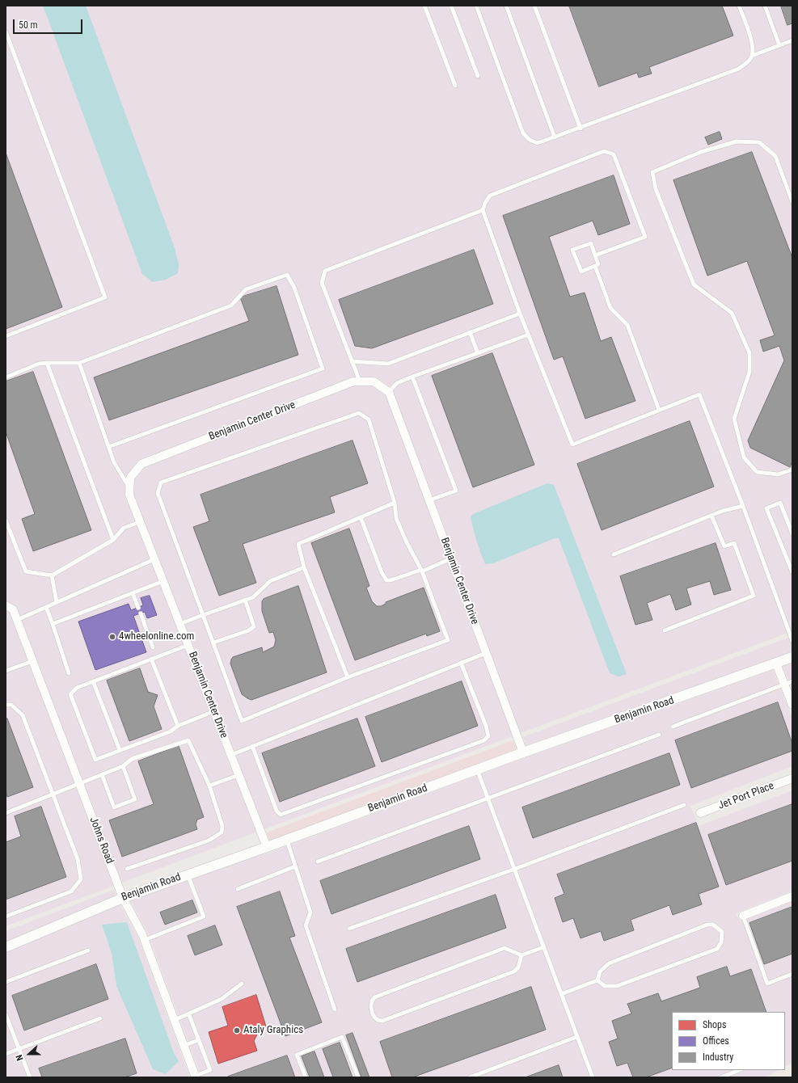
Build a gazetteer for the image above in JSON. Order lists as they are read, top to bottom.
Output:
{
  "streets": {
    "street": [
      "Benjamin Center Drive",
      "Benjamin Road",
      "Jet Port Place",
      "Johns Road"
    ]
  },
  "crossings": [
    ["Benjamin Center Drive", "Benjamin Road"],
    ["Benjamin Road", "Johns Road"]
  ],
  "places": ["4wheelonline.com", "Ataly Graphics"],
  "legend": ["Shops", "Offices", "Industry"],
  "scale_bar": "50 m",
  "north": "left"
}
